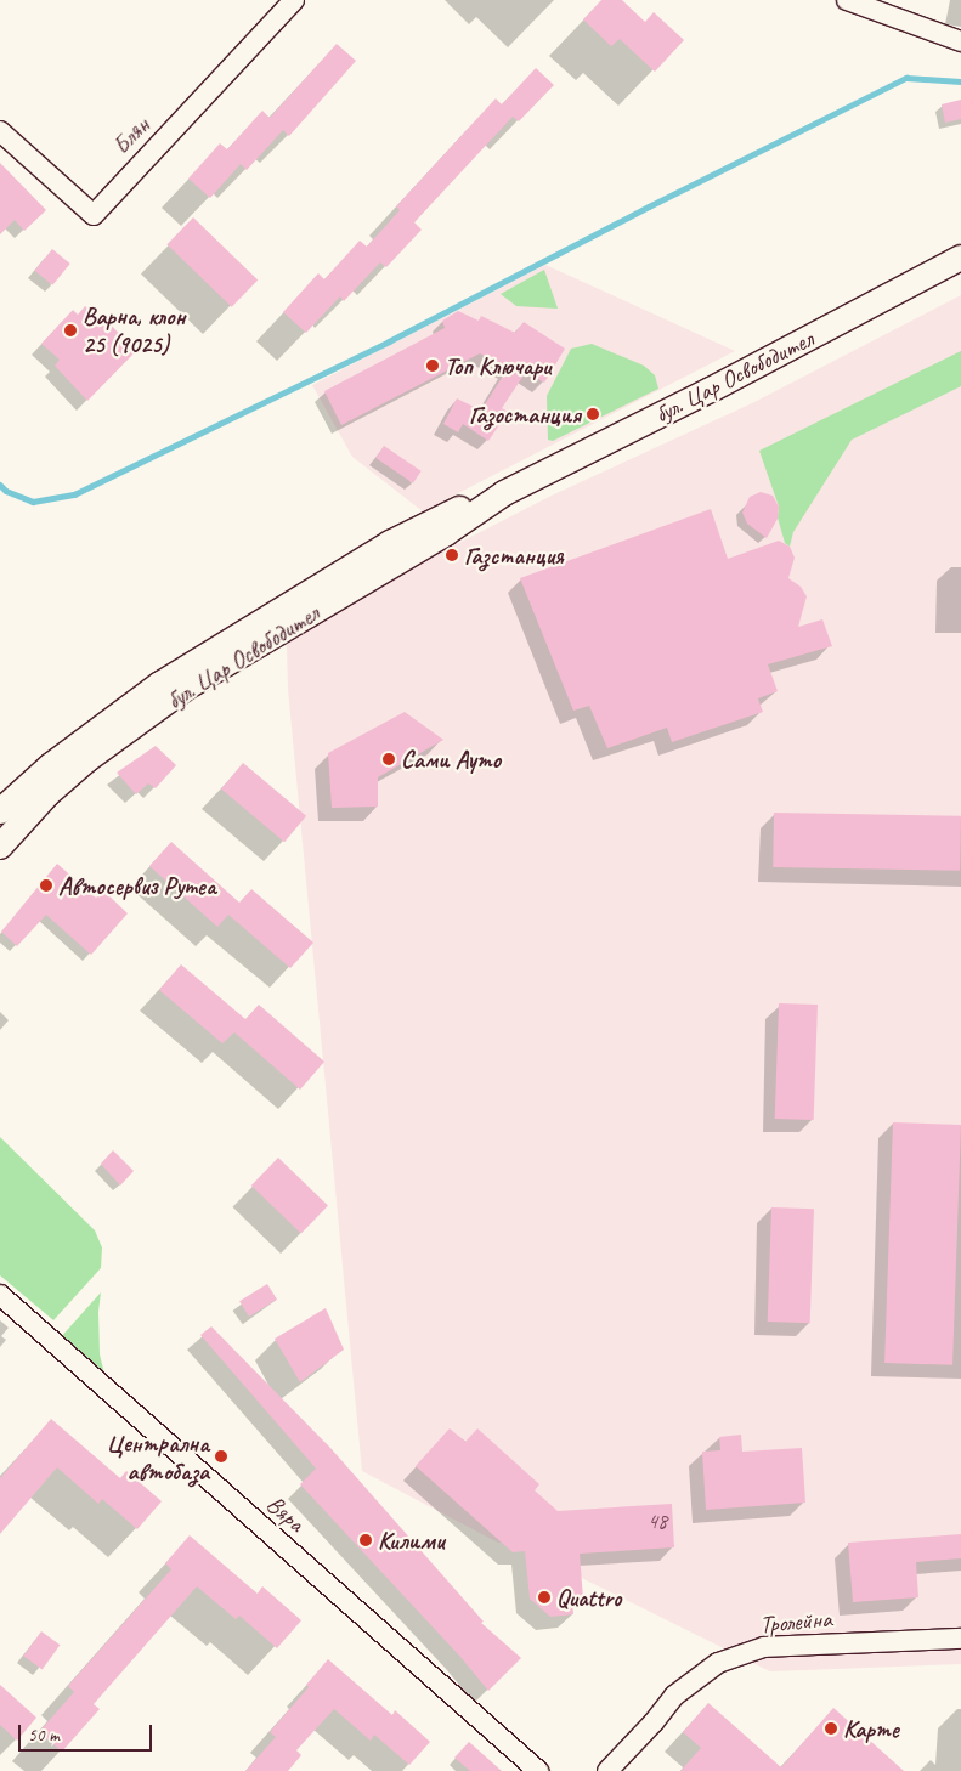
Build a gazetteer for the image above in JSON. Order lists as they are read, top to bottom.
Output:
{
  "streets": {
    "main road": ["бул. Цар Освободител"],
    "street": ["Блян", "Вяра", "Тролейна"]
  },
  "places": [
    "Варна, клон 25 (9025)",
    "Топ Ключари",
    "Газoстанция",
    "Газстанция",
    "Сами Ауто",
    "Автосервиз Рутеа",
    "Централна автобаза",
    "Килими",
    "Quattro",
    "Карте"
  ],
  "house_numbers": ["48"],
  "scale_bar": "50 m"
}
